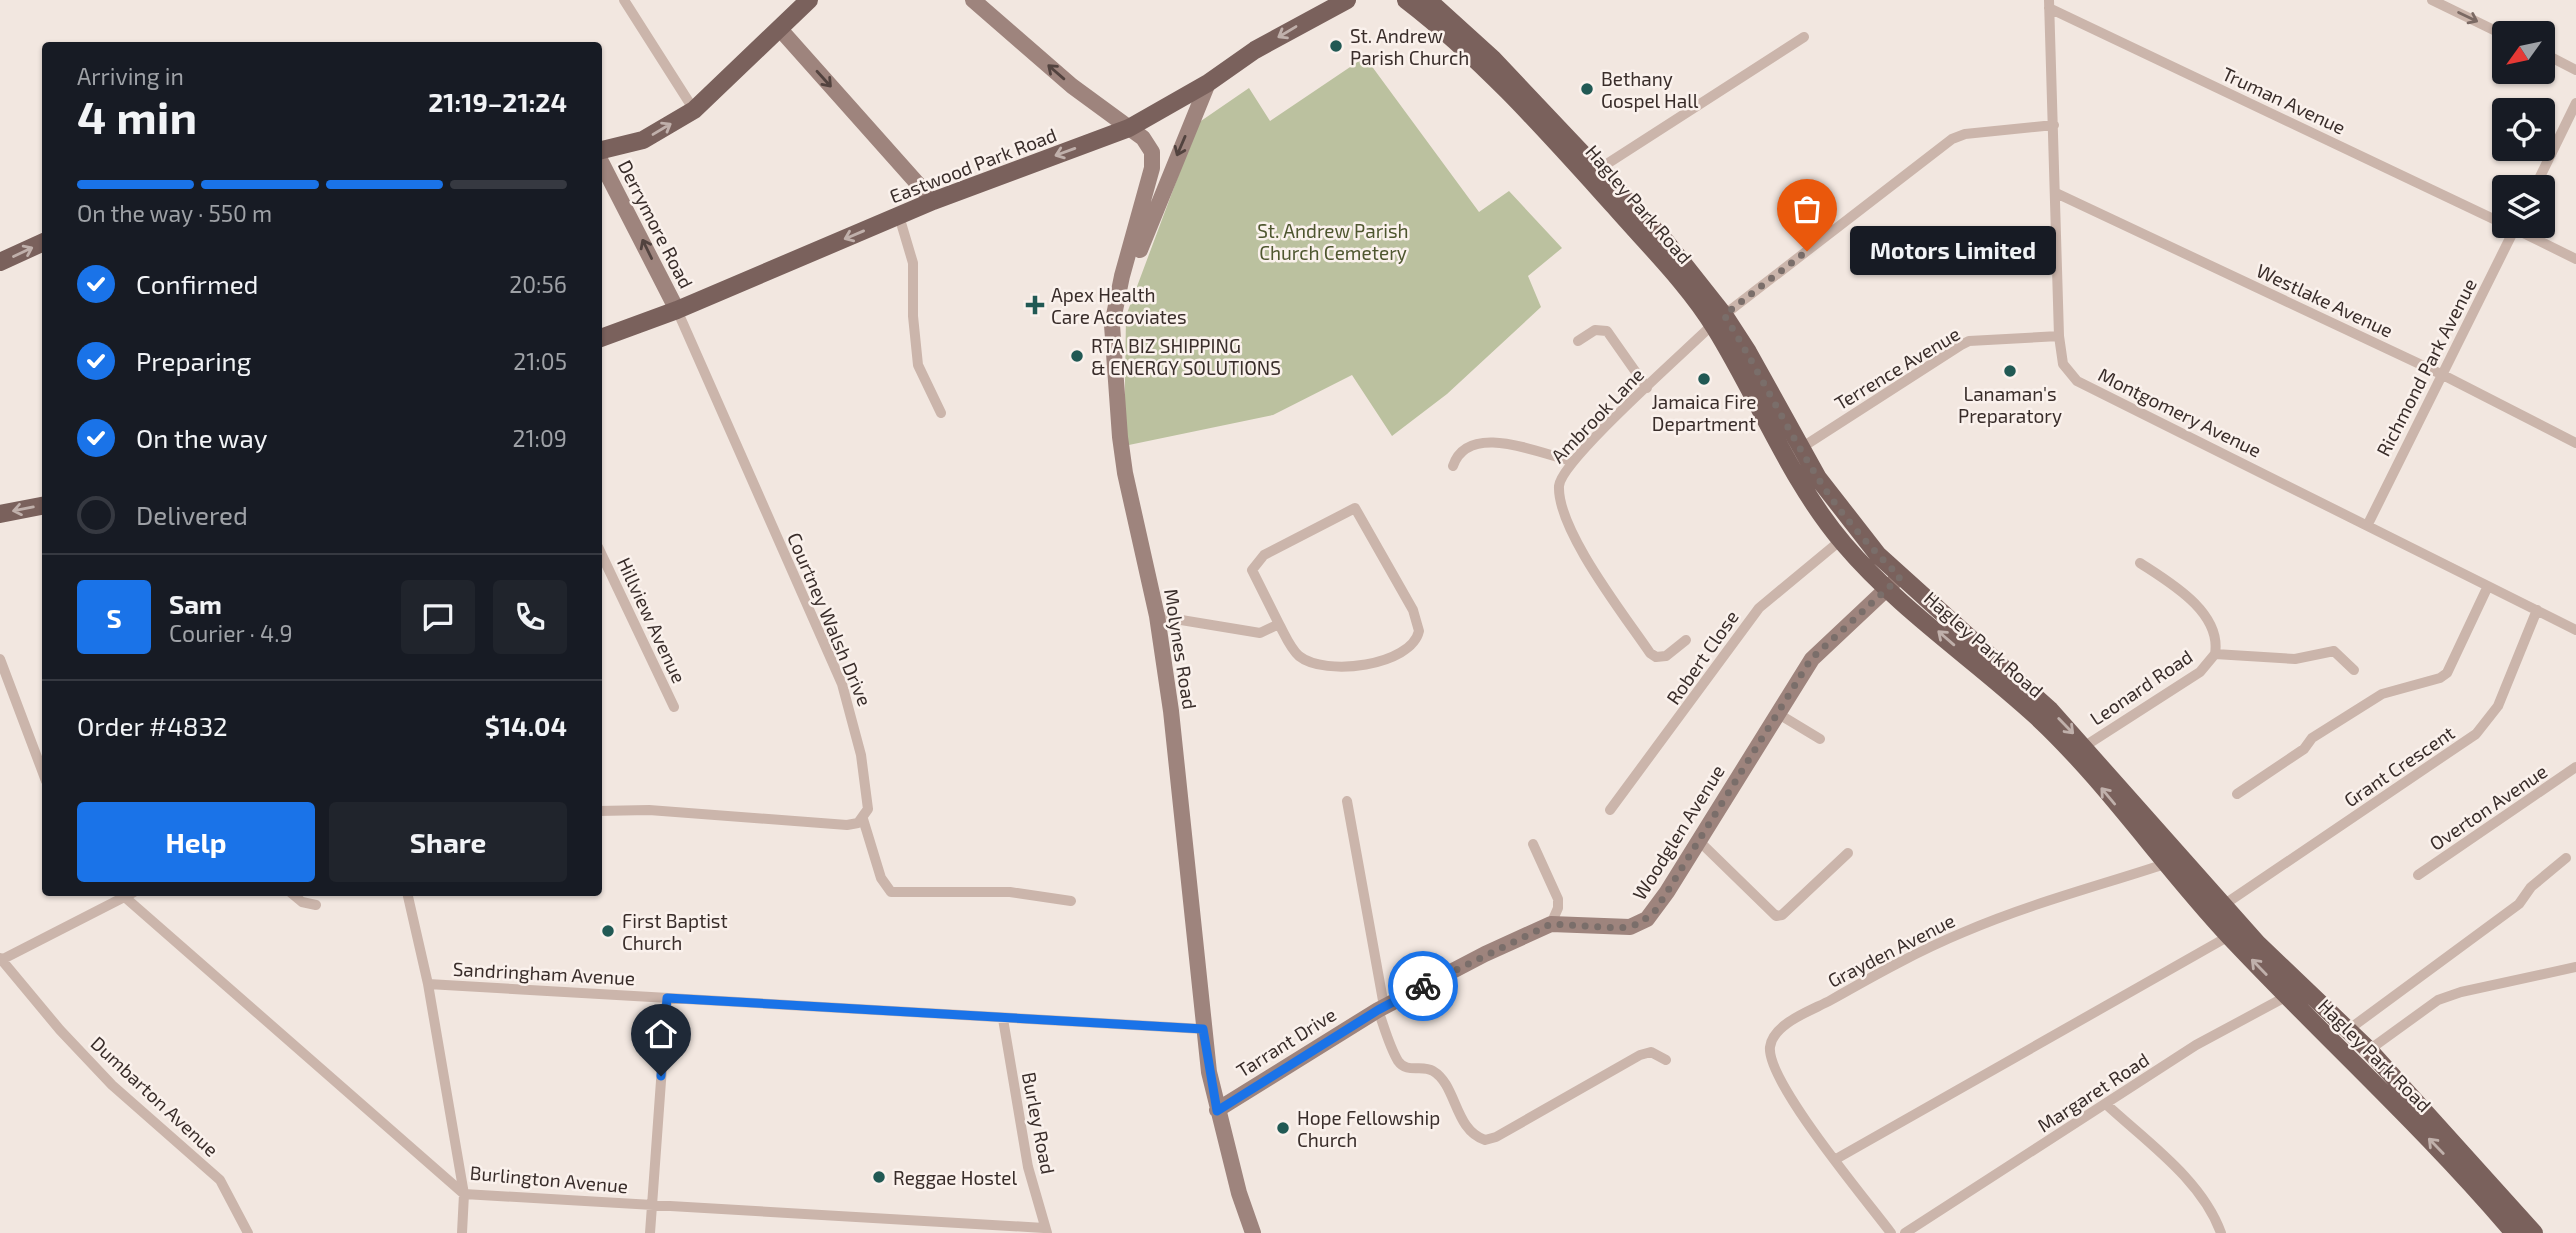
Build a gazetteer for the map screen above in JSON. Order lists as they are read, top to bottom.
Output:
{
  "streets": {
    "main road": [
      "Eastwood Park Road",
      "Hagley Park Road",
      "Derrymore Road",
      "Molynes Road",
      "Woodglen Avenue",
      "Tarrant Drive"
    ],
    "street": [
      "Truman Avenue",
      "Westlake Avenue",
      "Richmond Park Avenue",
      "Terrence Avenue",
      "Montgomery Avenue",
      "Ambrook Lane",
      "Courtney Walsh Drive",
      "Hillview Avenue",
      "Robert Close",
      "Leonard Road",
      "Grant Crescent",
      "Overton Avenue",
      "Grayden Avenue",
      "Sandringham Avenue",
      "Margaret Road",
      "Dumbarton Avenue",
      "Burley Road",
      "Burlington Avenue"
    ]
  },
  "crossings": [
    ["Truman Avenue", "Montgomery Avenue"],
    ["Eastwood Park Road", "Derrymore Road"],
    ["Eastwood Park Road", "Courtney Walsh Drive"],
    ["Eastwood Park Road", "Molynes Road"],
    ["Hagley Park Road", "Terrence Avenue"],
    ["Hagley Park Road", "Ambrook Lane"],
    ["Hagley Park Road", "Robert Close"],
    ["Hagley Park Road", "Leonard Road"],
    ["Hagley Park Road", "Grant Crescent"],
    ["Hagley Park Road", "Woodglen Avenue"],
    ["Hagley Park Road", "Grayden Avenue"],
    ["Hagley Park Road", "Margaret Road"],
    ["Derrymore Road", "Courtney Walsh Drive"],
    ["Westlake Avenue", "Richmond Park Avenue"],
    ["Westlake Avenue", "Montgomery Avenue"],
    ["Richmond Park Avenue", "Montgomery Avenue"],
    ["Terrence Avenue", "Montgomery Avenue"],
    ["Montgomery Avenue", "Ambrook Lane"],
    ["Montgomery Avenue", "Grant Crescent"],
    ["Molynes Road", "Sandringham Avenue"],
    ["Molynes Road", "Tarrant Drive"],
    ["Woodglen Avenue", "Tarrant Drive"],
    ["Sandringham Avenue", "Burley Road"],
    ["Burley Road", "Burlington Avenue"]
  ],
  "one_way": ["Eastwood Park Road", "Derrymore Road"],
  "parks": ["St. Andrew Parish Church Cemetery"],
  "places": {
    "other": [
      "St. Andrew Parish Church",
      "Bethany Gospel Hall",
      "Motors Limited",
      "RTA BIZ SHIPPING & ENERGY SOLUTIONS",
      "Lanaman's Preparatory",
      "Jamaica Fire Department",
      "First Baptist Church",
      "Hope Fellowship Church",
      "Reggae Hostel"
    ],
    "health": ["Apex Health Care Accoviates"]
  },
  "north": "bottom left",
  "page": {
    "heading": ["4 min", "Arriving in", "21:19–21:24"],
    "panel": [
      "Sam",
      "Courier · 4.9",
      "Order #4832",
      "$14.04"
    ],
    "bar": "On the way · 550 m",
    "bubble": "Motors Limited",
    "list": [
      ["Confirmed", "20:56"],
      ["Preparing", "21:05"],
      ["On the way", "21:09"],
      "Delivered"
    ],
    "round": "S",
    "buttons": ["Help", "Share"]
  }
}
